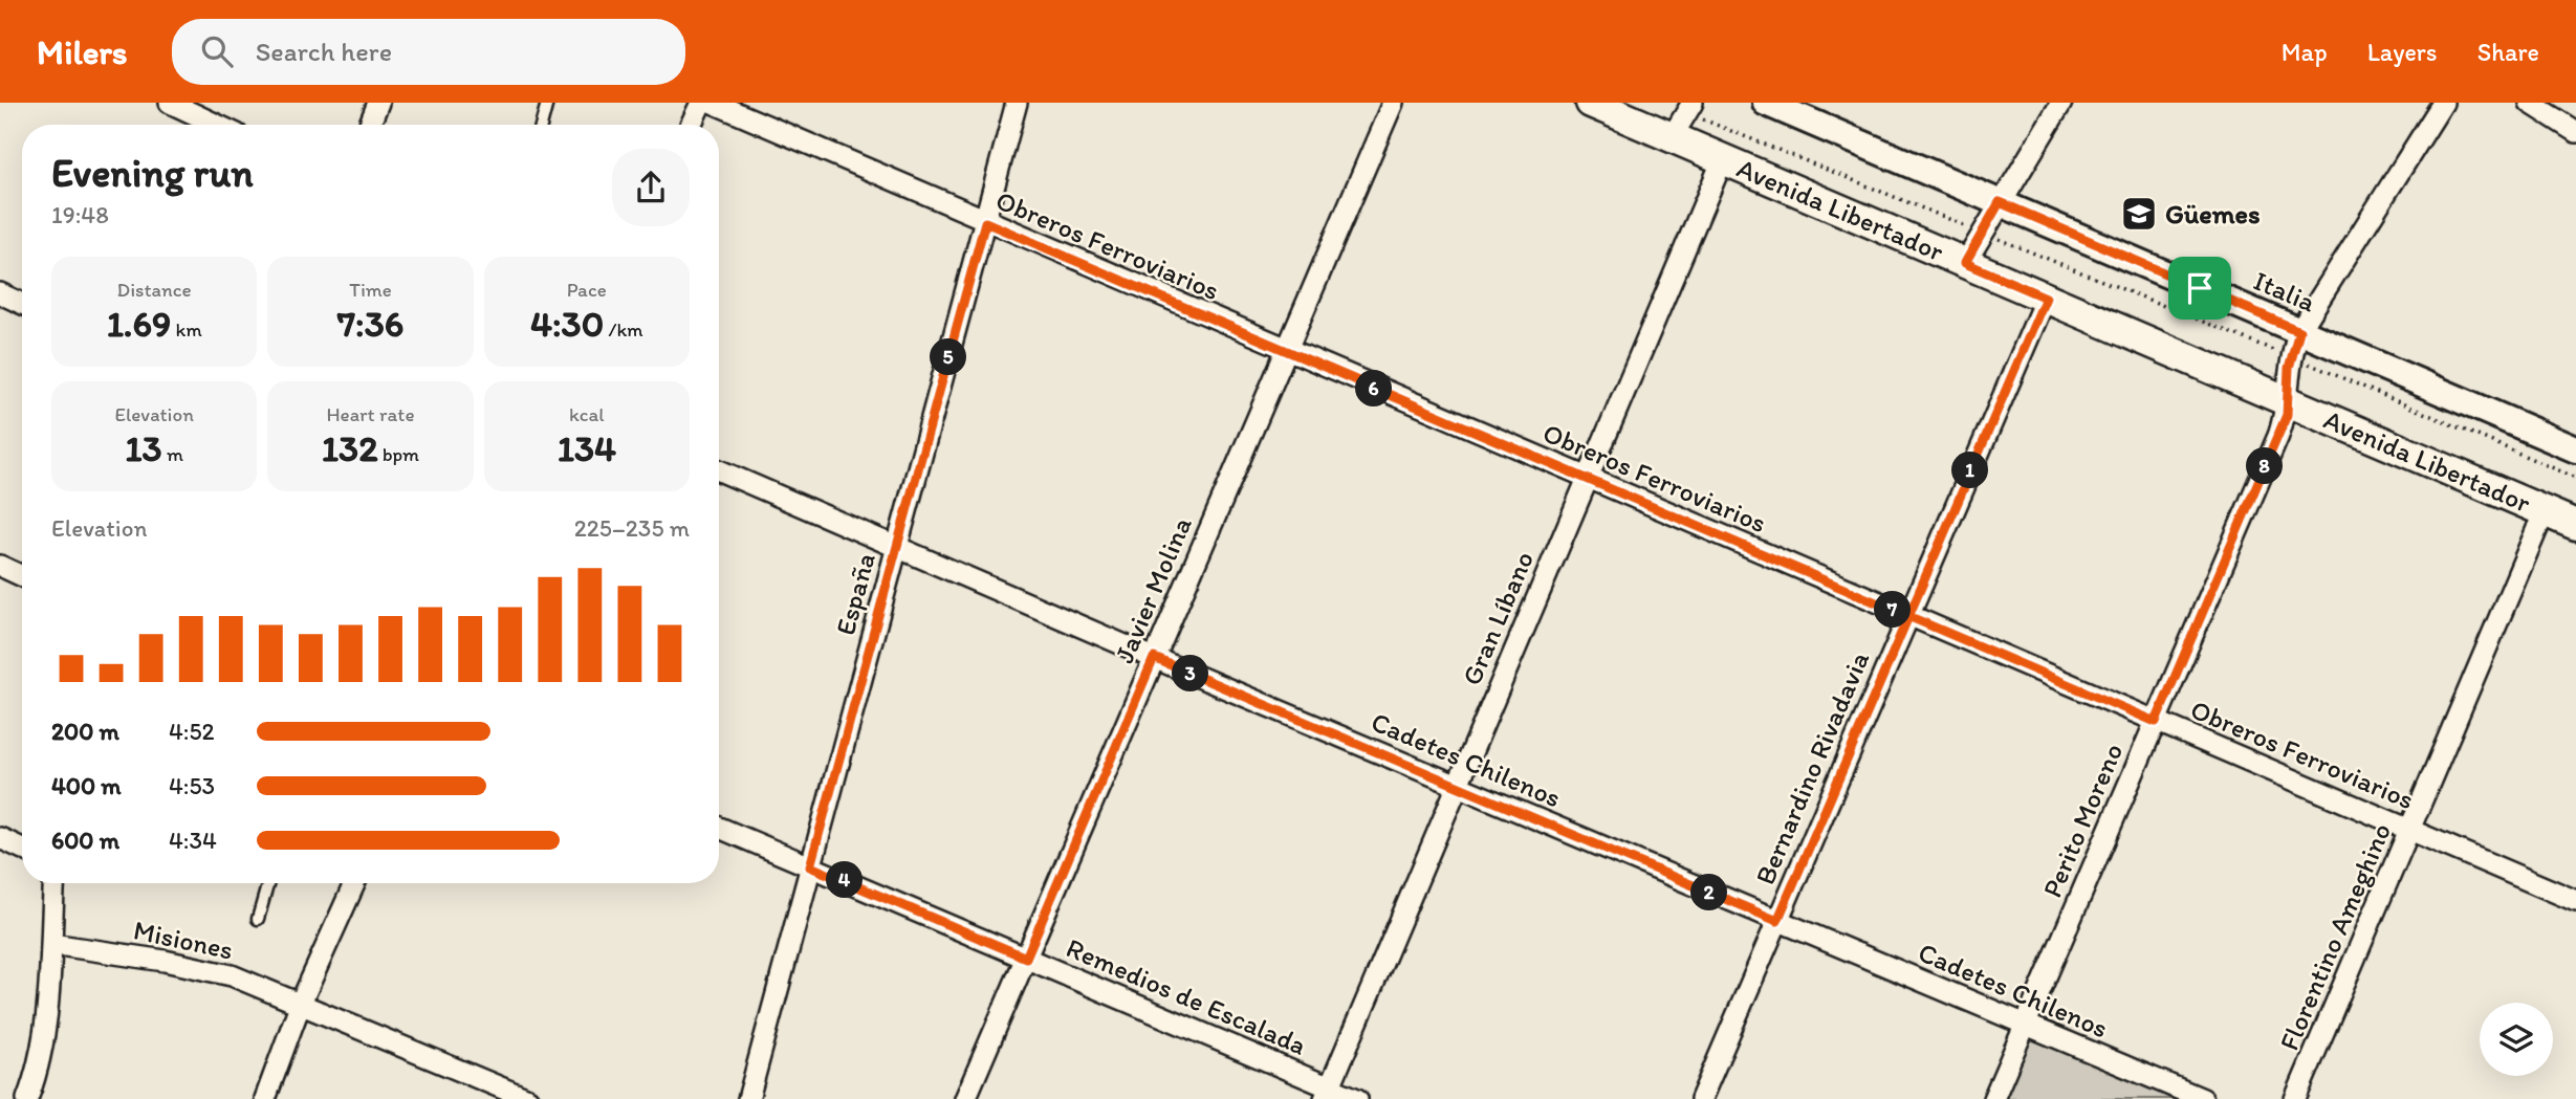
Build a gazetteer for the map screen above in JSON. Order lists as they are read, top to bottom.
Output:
{
  "streets": {
    "main road": ["Avenida Libertador"],
    "street": [
      "Obreros Ferroviarios",
      "Italia",
      "Javier Molina",
      "España",
      "Gran Líbano",
      "Cadetes Chilenos",
      "Bernardino Rivadavia",
      "Perito Moreno",
      "Florentino Ameghino",
      "Misiones",
      "Remedios de Escalada"
    ]
  },
  "crossings": [
    ["Avenida Libertador", "Gran Líbano"],
    ["Avenida Libertador", "Bernardino Rivadavia"],
    ["Avenida Libertador", "Perito Moreno"],
    ["Avenida Libertador", "Florentino Ameghino"],
    ["Obreros Ferroviarios", "Javier Molina"],
    ["Obreros Ferroviarios", "España"],
    ["Obreros Ferroviarios", "Gran Líbano"],
    ["Obreros Ferroviarios", "Bernardino Rivadavia"],
    ["Obreros Ferroviarios", "Perito Moreno"],
    ["Obreros Ferroviarios", "Florentino Ameghino"],
    ["Italia", "Perito Moreno"],
    ["Javier Molina", "Cadetes Chilenos"],
    ["Javier Molina", "Remedios de Escalada"],
    ["España", "Cadetes Chilenos"],
    ["España", "Remedios de Escalada"],
    ["Gran Líbano", "Cadetes Chilenos"],
    ["Gran Líbano", "Remedios de Escalada"],
    ["Cadetes Chilenos", "Bernardino Rivadavia"],
    ["Cadetes Chilenos", "Perito Moreno"]
  ],
  "places": {
    "school or university": ["Güemes"]
  },
  "page": {
    "header": "Milers",
    "search": "Search here",
    "nav": ["Map", "Layers", "Share"],
    "heading": ["Evening run", "19:48"],
    "stats": [
      ["Distance", "1.69 km"],
      ["Time", "7:36"],
      ["Pace", "4:30 /km"],
      ["Elevation", "13 m"],
      ["Heart rate", "132 bpm"],
      ["kcal", "134"]
    ],
    "pins": [
      "5",
      "6",
      "8",
      "1",
      "7",
      "3",
      "4",
      "2"
    ],
    "chart": ["Elevation", "225–235 m"],
    "list": [
      {
        "name": "200 m",
        "note": "4:52"
      },
      {
        "name": "400 m",
        "note": "4:53"
      },
      {
        "name": "600 m",
        "note": "4:34"
      }
    ]
  }
}
